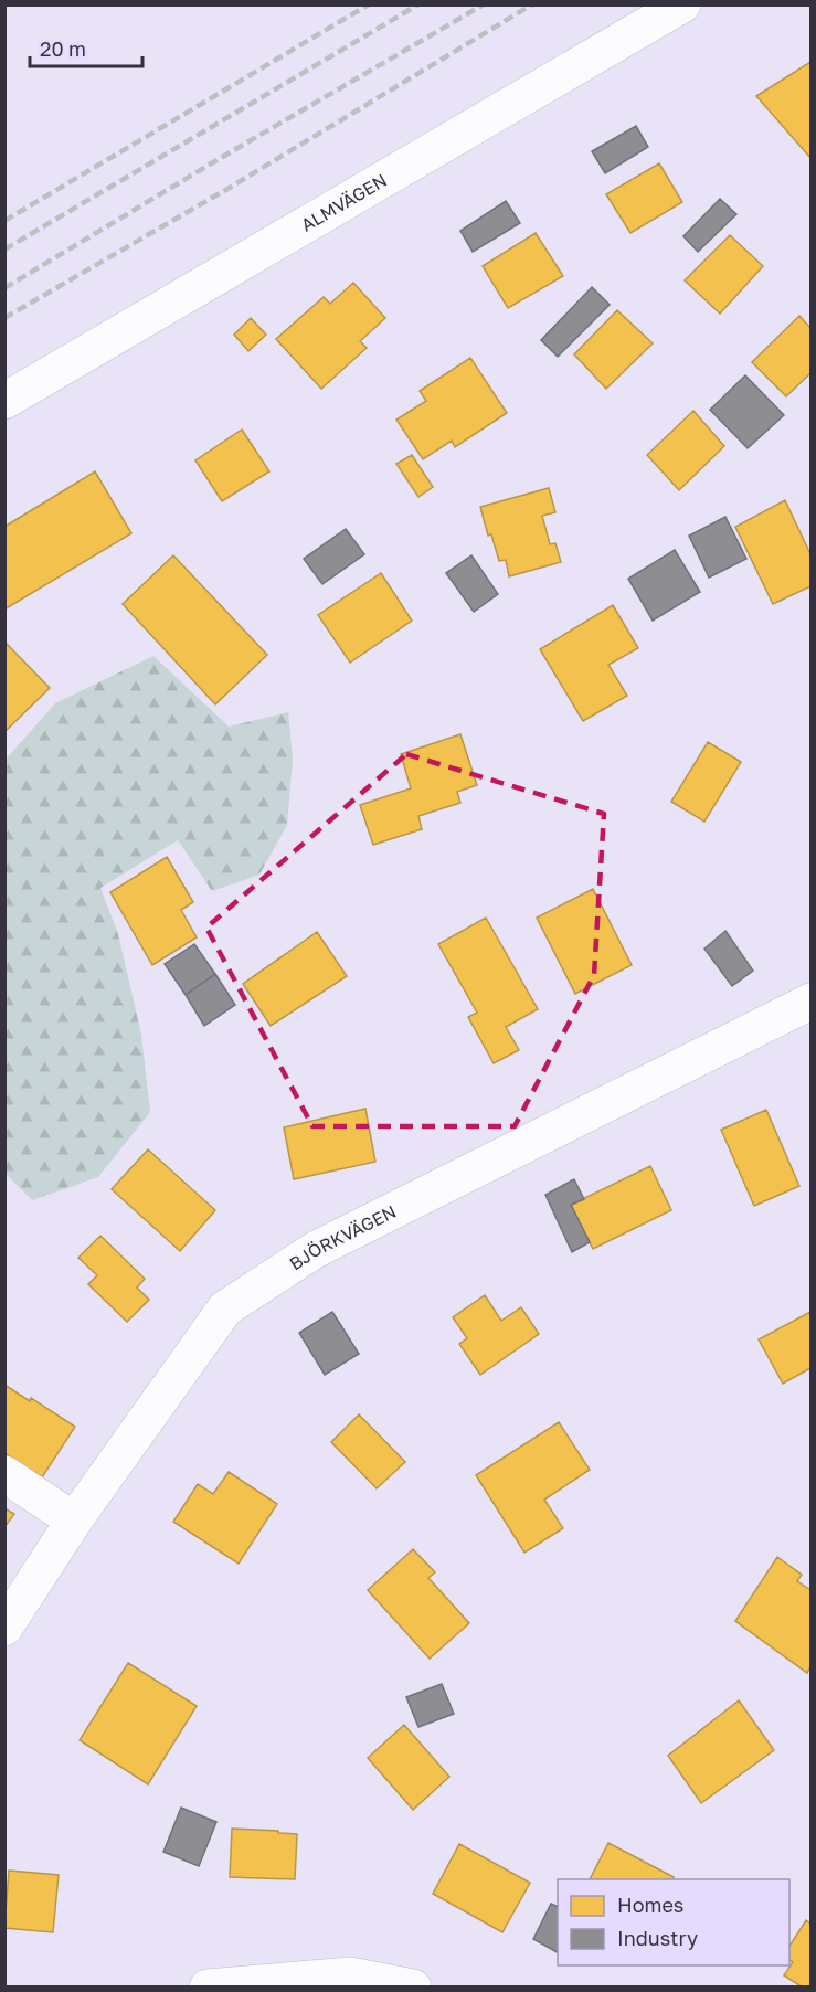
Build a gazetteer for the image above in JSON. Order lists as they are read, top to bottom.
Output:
{
  "streets": {
    "street": ["ALMVÄGEN", "BJÖRKVÄGEN"]
  },
  "legend": ["Homes", "Industry"],
  "scale_bar": "20 m"
}
